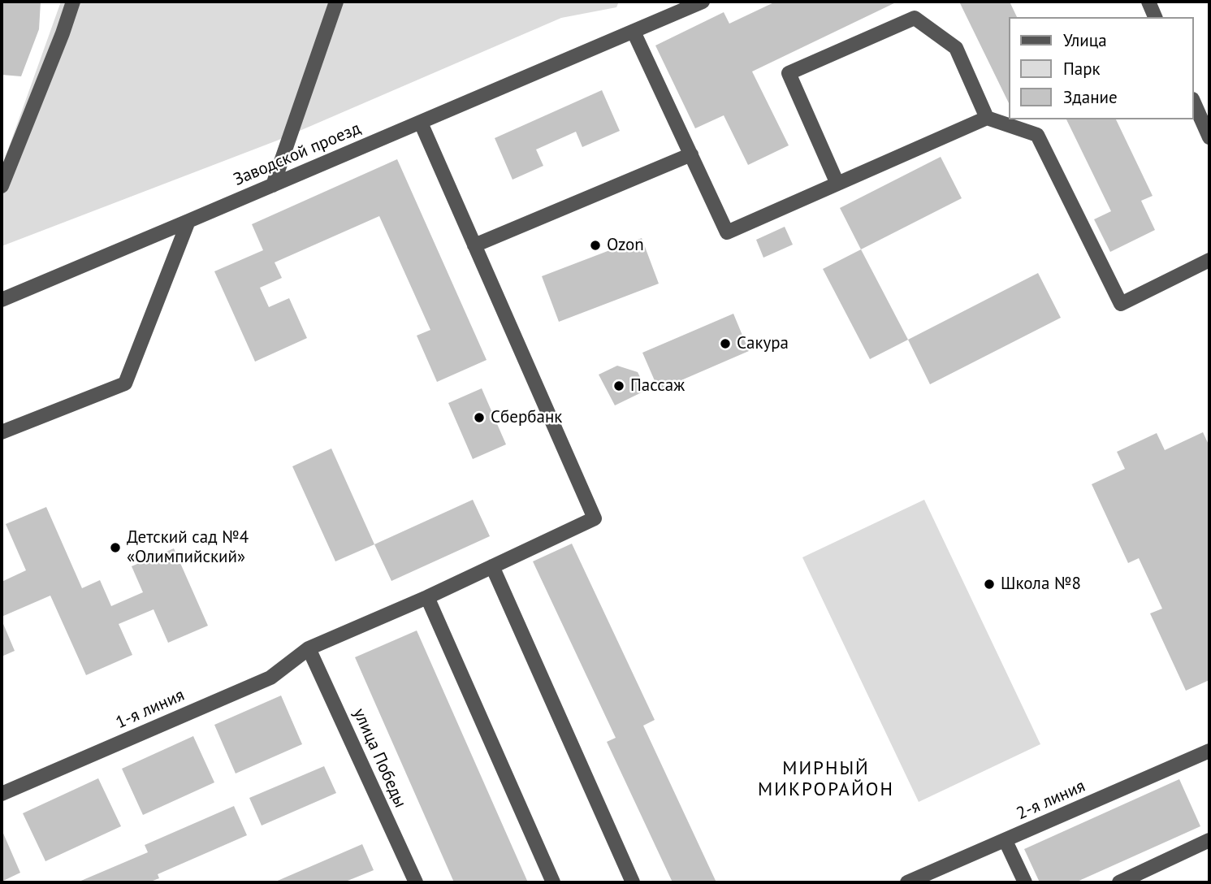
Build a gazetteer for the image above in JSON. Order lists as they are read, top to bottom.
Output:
{
  "streets": {
    "street": [
      "Заводской проезд",
      "1-я линия",
      "улица Победы",
      "2-я линия"
    ]
  },
  "crossings": [
    ["1-я линия", "улица Победы"]
  ],
  "districts": ["МИРНЫЙ МИКРОРАЙОН"],
  "places": [
    "Ozon",
    "Сакура",
    "Пассаж",
    "Сбербанк",
    "Детский сад №4 «Олимпийский»",
    "Школа №8"
  ],
  "legend": ["Улица", "Парк", "Здание"]
}
